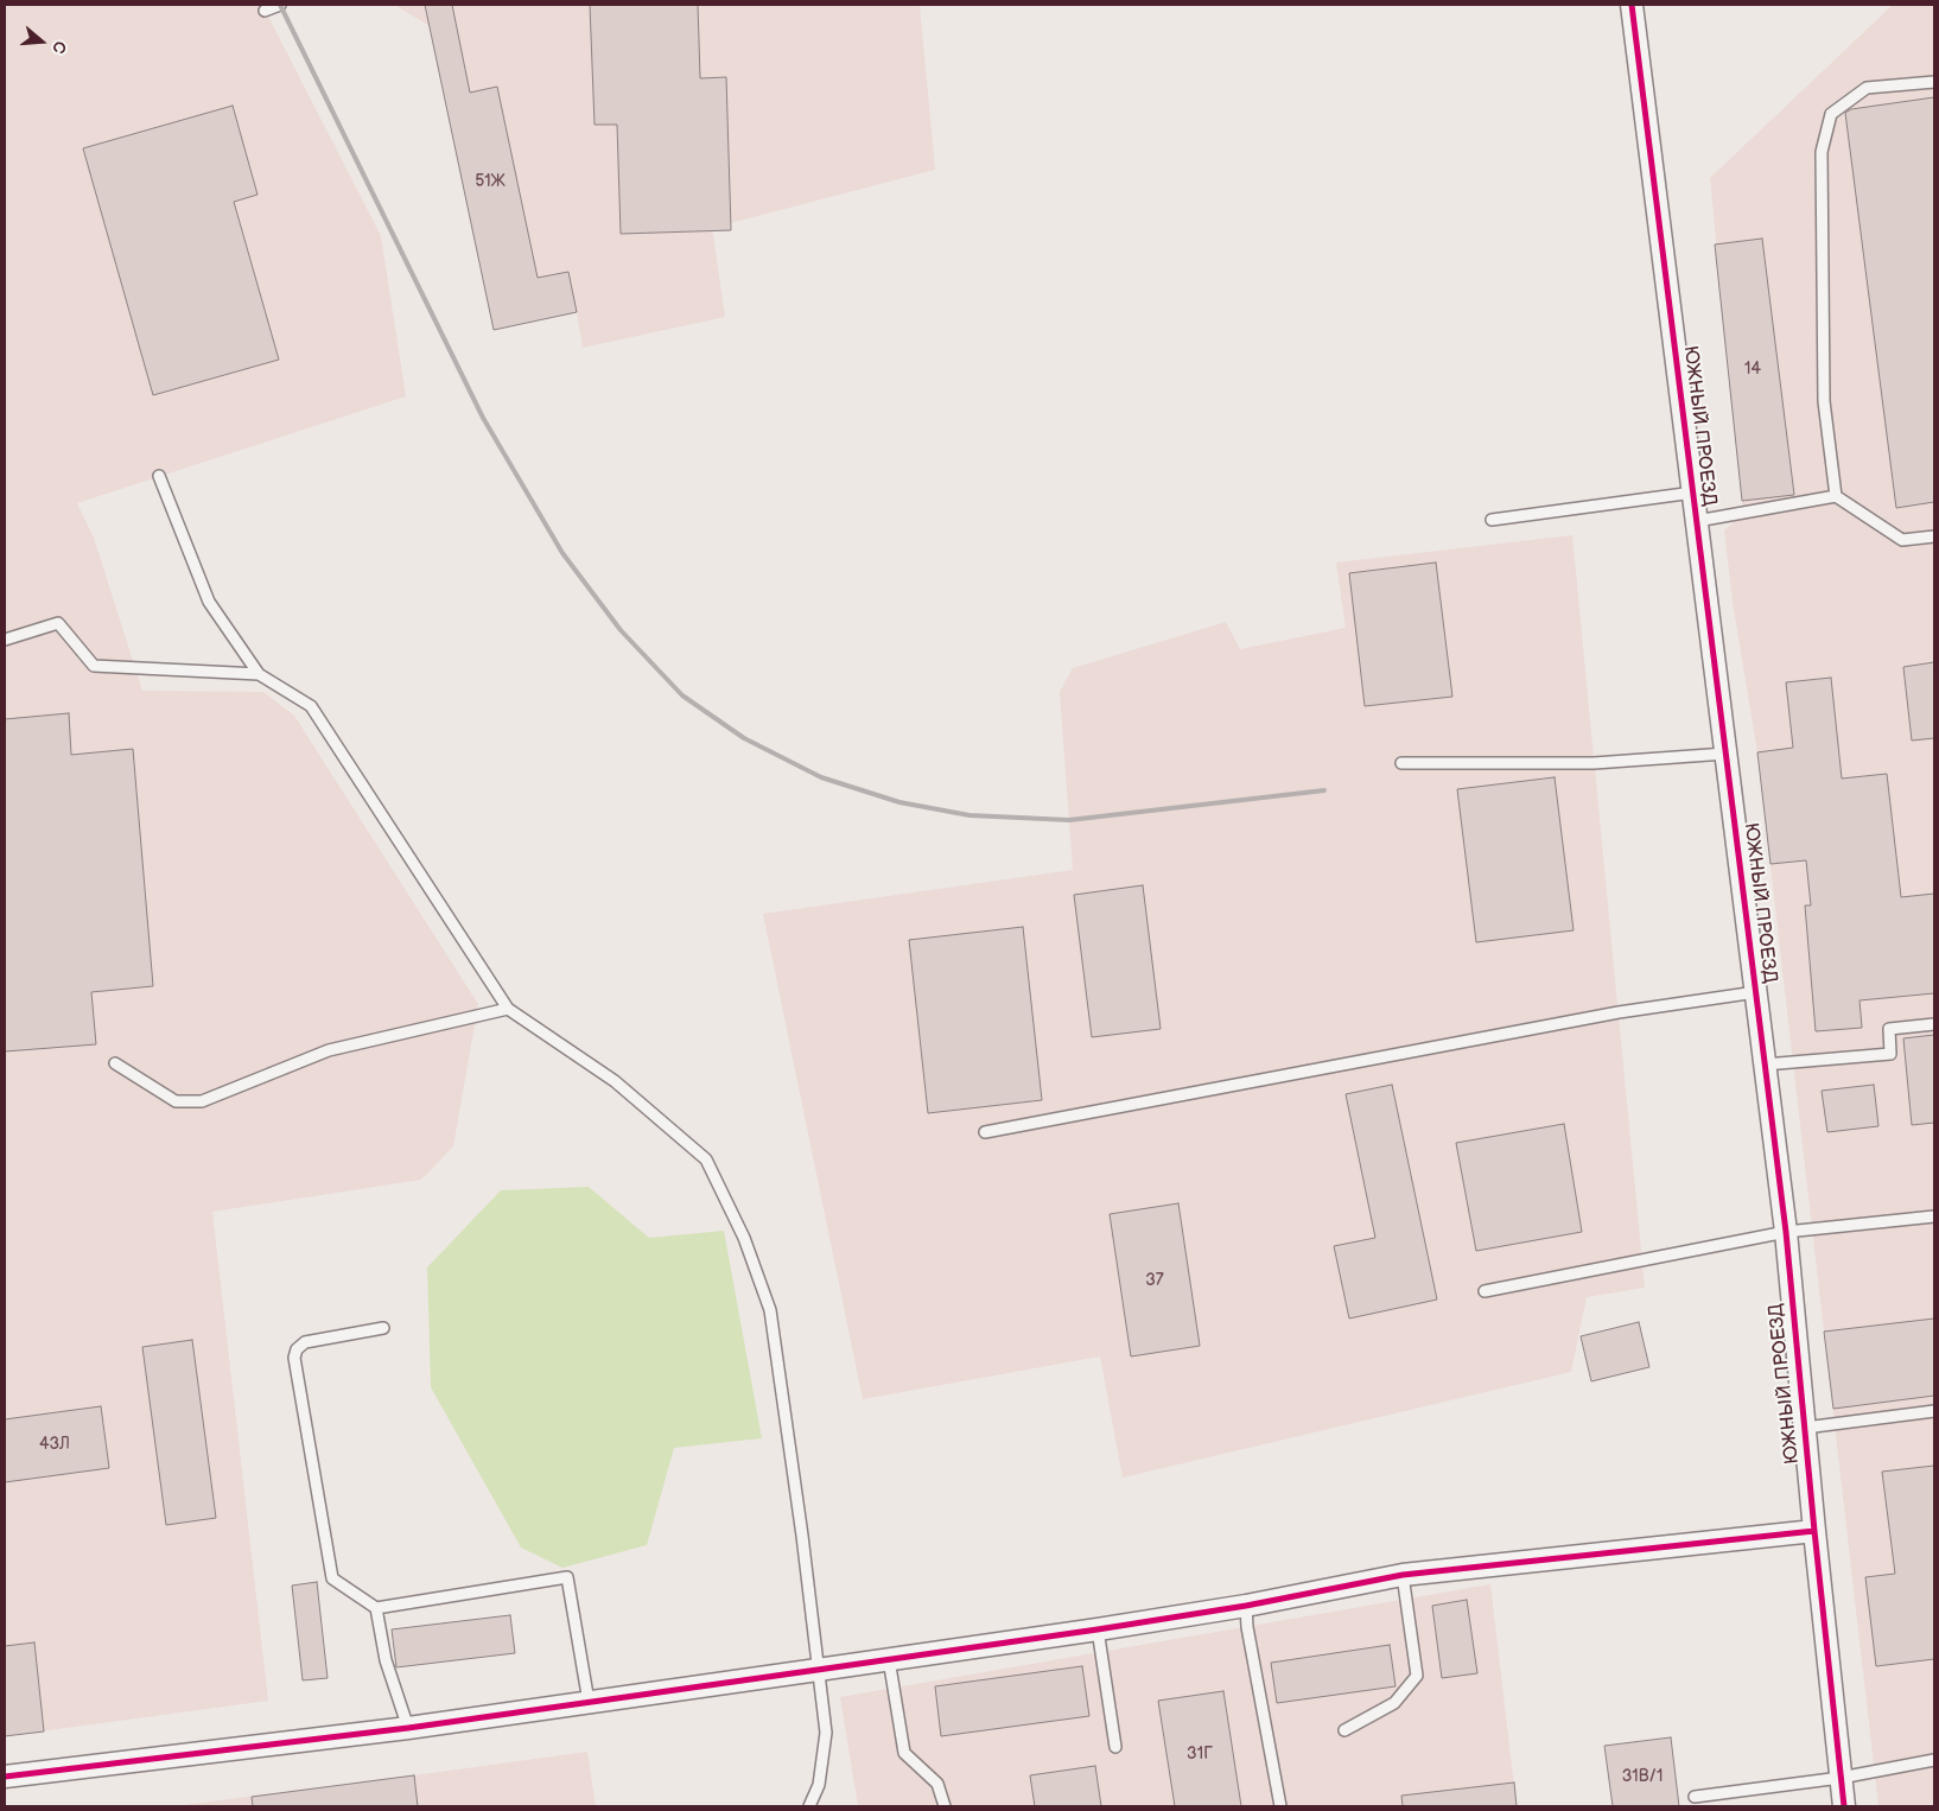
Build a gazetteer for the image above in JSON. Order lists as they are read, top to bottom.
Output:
{
  "streets": {
    "street": ["ЮЖНЫЙ ПРОЕЗД"]
  },
  "house_numbers": [
    "51Ж",
    "14",
    "37",
    "43Л",
    "31Г",
    "31В/1"
  ],
  "north": "right"
}
